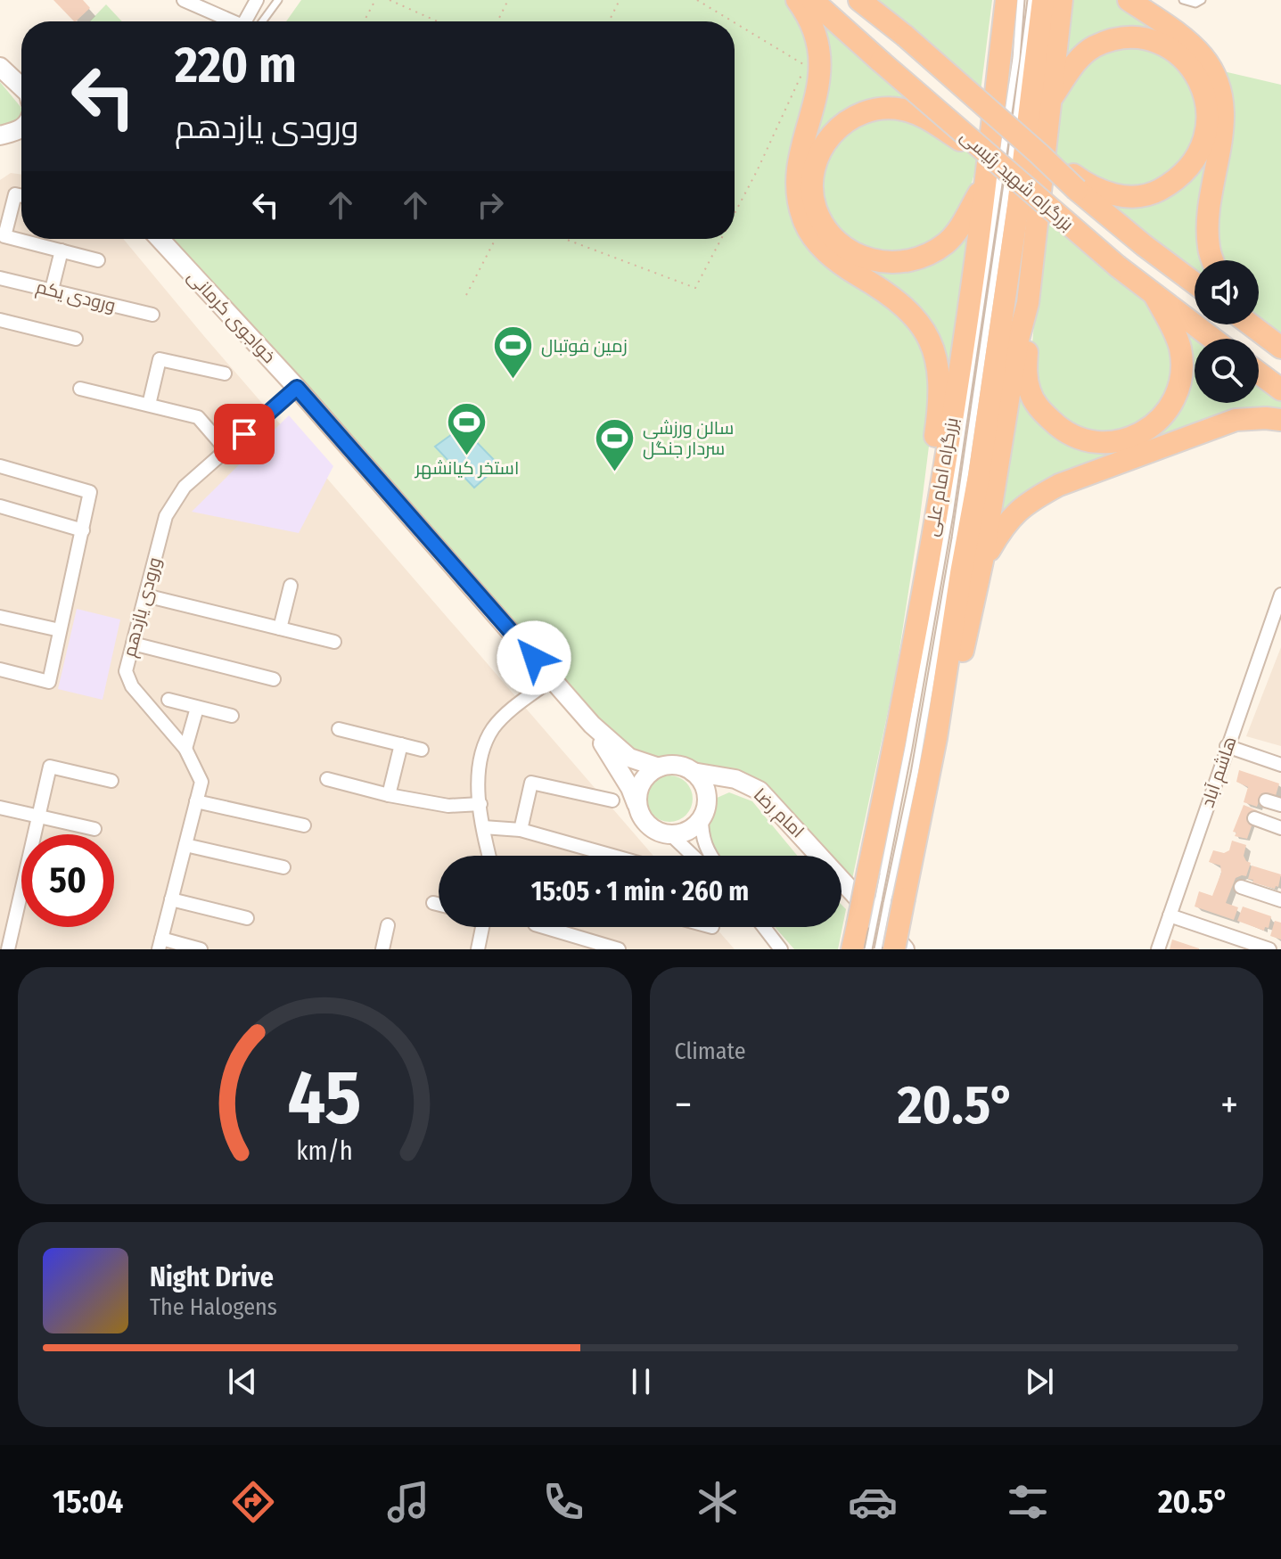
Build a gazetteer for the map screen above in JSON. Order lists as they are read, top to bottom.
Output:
{
  "streets": {
    "highway": ["بزرگراه شهید رئیسی", "بزرگراه امام علی"],
    "main road": ["خواجوی کرمانی", "امام رضا"],
    "street": ["ورودی یکم", "ورودی یازدهم", "هاشم آباد"]
  },
  "crossings": [
    ["خواجوی کرمانی", "ورودی یازدهم"]
  ],
  "places": {
    "sports": ["زمین فوتبال", "استخر کیانشهر", "سالن ورزشی سردار جنگل"]
  },
  "page": {
    "turn": ["220 m", "ورودی یازدهم"],
    "limit": "50",
    "trip": "15:05 · 1 min · 260 m",
    "tile": "Climate",
    "heat": ["−", "20.5°", "+"],
    "song": ["Night Drive", "The Halogens"],
    "tabs": ["15:04", "20.5°"],
    "gauge": ["45", "km/h"]
  }
}
